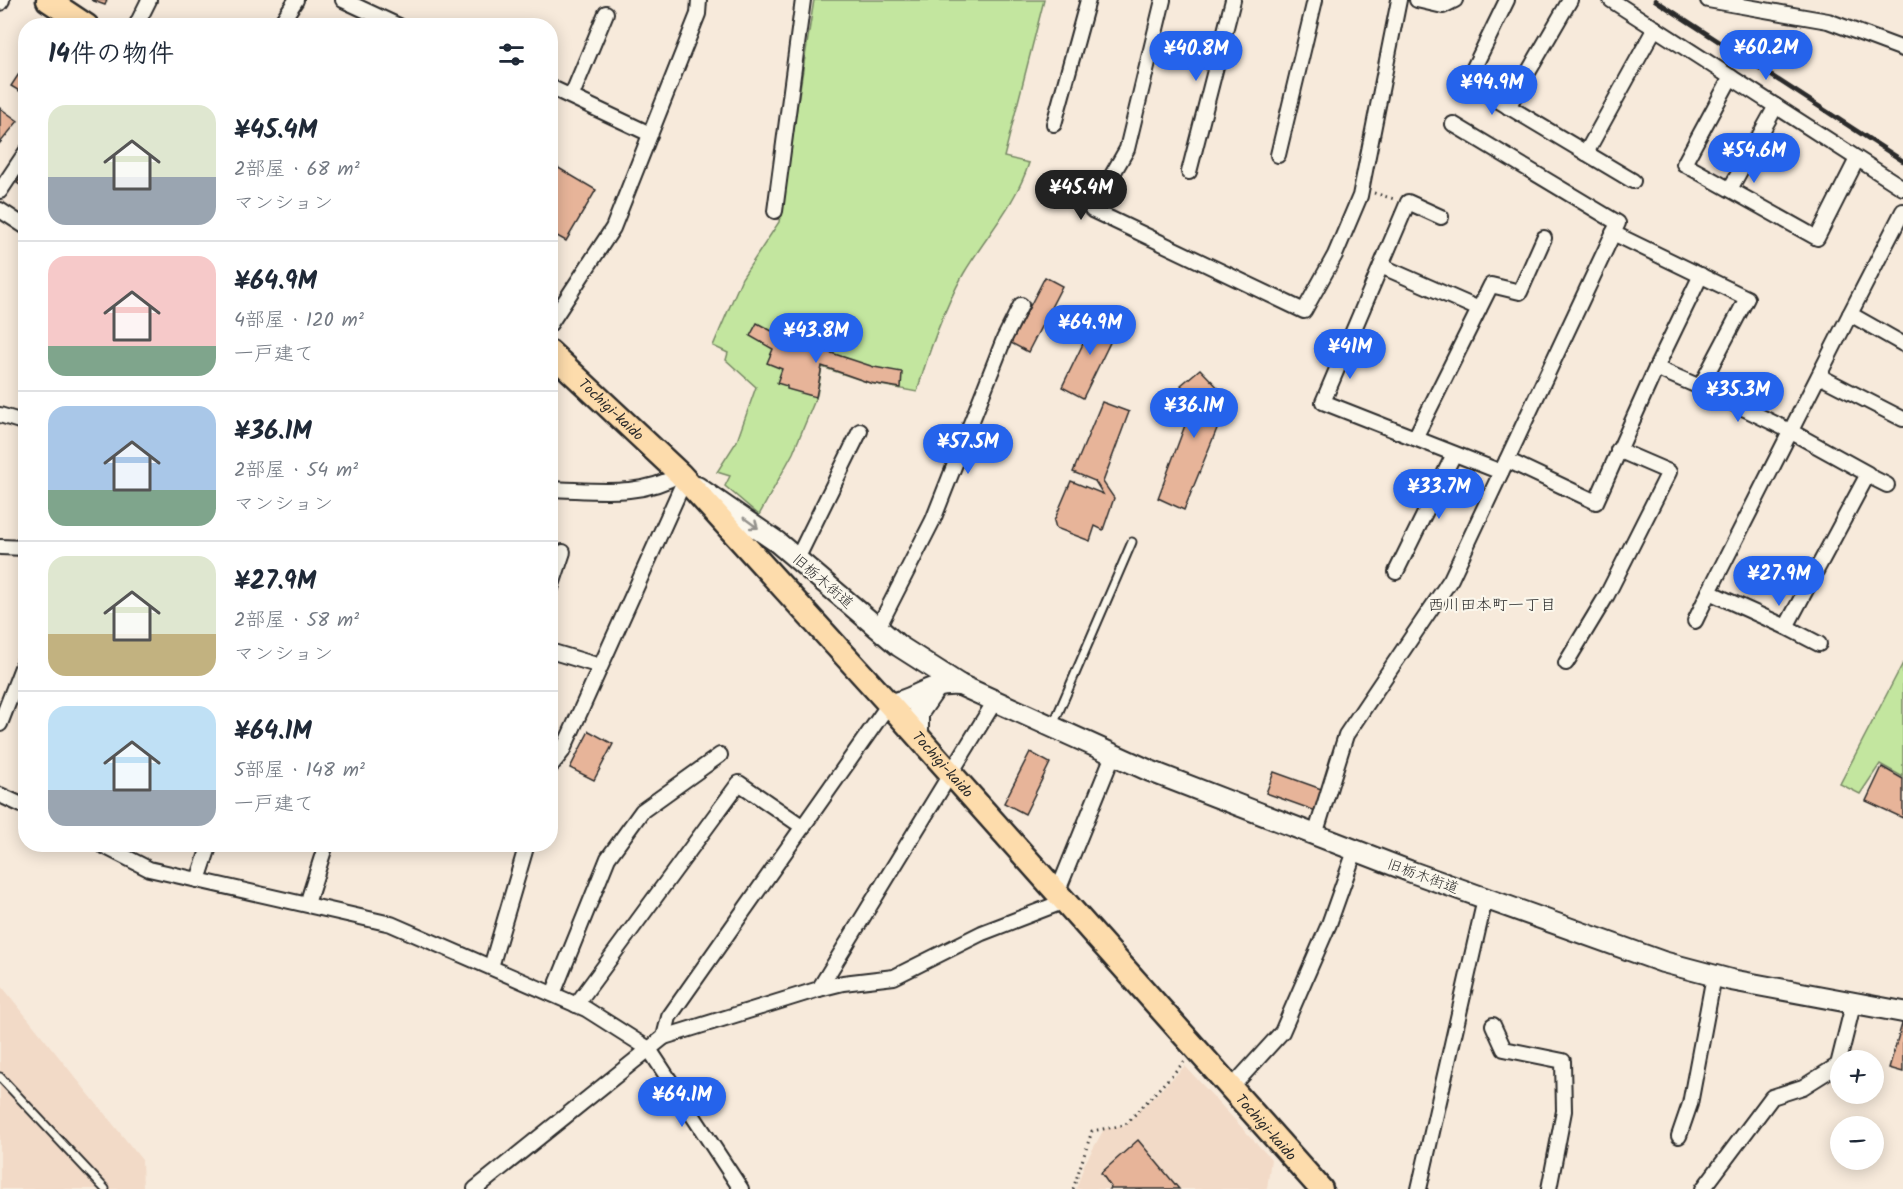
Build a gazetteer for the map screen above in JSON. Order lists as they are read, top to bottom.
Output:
{
  "streets": {
    "main road": ["Tochigi-kaido", "旧栃木街道"]
  },
  "crossings": [
    ["Tochigi-kaido", "旧栃木街道"]
  ],
  "districts": ["西川田本町一丁目"],
  "page": {
    "heading": "14件の物件",
    "price": [
      "¥60.2M",
      "¥40.8M",
      "¥94.9M",
      "¥54.6M",
      "¥45.4M",
      "¥64.9M",
      "¥43.8M",
      "¥41M",
      "¥35.3M",
      "¥36.1M",
      "¥57.5M",
      "¥33.7M",
      "¥27.9M",
      "¥64.1M"
    ],
    "list": [
      {
        "name": "¥45.4M",
        "note": "2部屋 · 68 m² · マンション"
      },
      {
        "name": "¥64.9M",
        "note": "4部屋 · 120 m² · 一戸建て"
      },
      {
        "name": "¥36.1M",
        "note": "2部屋 · 54 m² · マンション"
      },
      {
        "name": "¥27.9M",
        "note": "2部屋 · 58 m² · マンション"
      },
      {
        "name": "¥64.1M",
        "note": "5部屋 · 148 m² · 一戸建て"
      }
    ],
    "map_buttons": ["+", "−"]
  }
}
